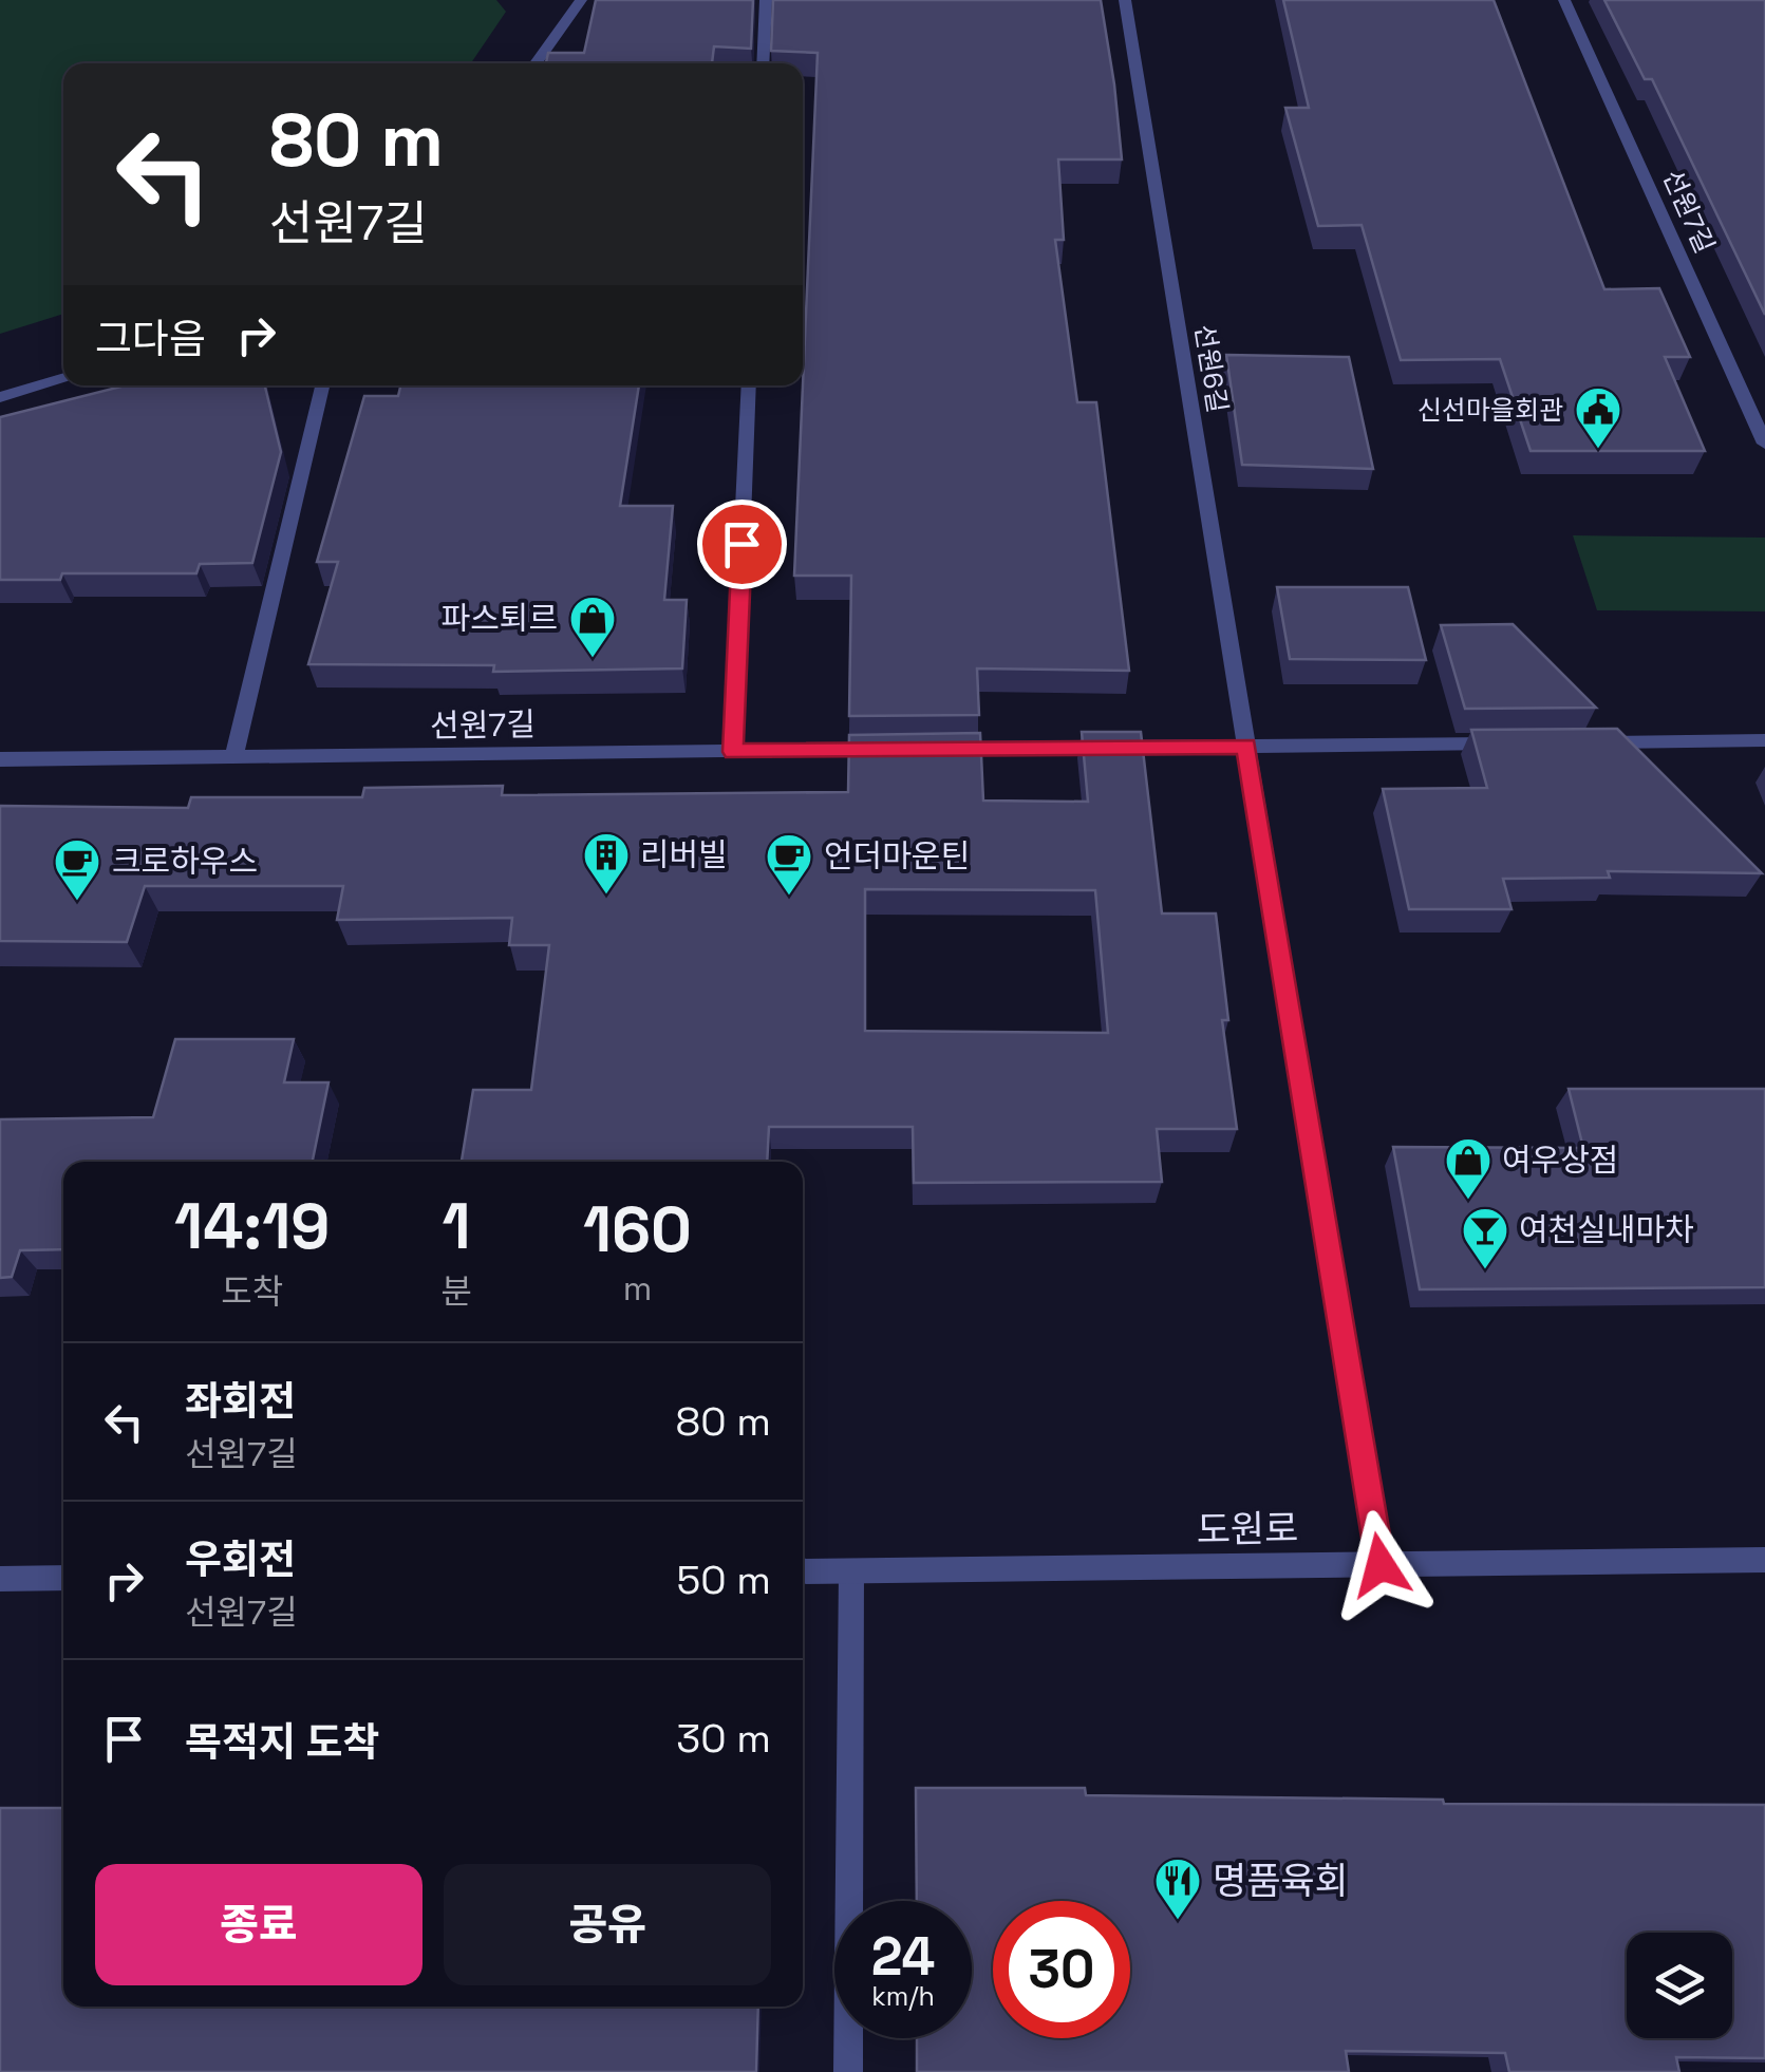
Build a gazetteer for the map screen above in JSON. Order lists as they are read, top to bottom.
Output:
{
  "streets": {
    "street": ["선원7길", "선원6길", "도원로"]
  },
  "crossings": [
    ["선원6길", "도원로"]
  ],
  "places": {
    "public building": ["신선마을회관"],
    "shop": ["파스퇴르", "여우상점"],
    "building": ["리버빌"],
    "cafe": ["언더마운틴", "크로하우스"],
    "bar": ["여천실내마차"],
    "restaurant": ["명품육회"]
  },
  "page": {
    "turn": ["80 m", "선원7길"],
    "then": "그다음",
    "eta": [
      "14:19",
      "도착",
      "1",
      "분",
      "160",
      "m"
    ],
    "list": [
      {
        "name": "좌회전",
        "note": "선원7길",
        "value": "80 m"
      },
      {
        "name": "우회전",
        "note": "선원7길",
        "value": "50 m"
      },
      {
        "name": "목적지 도착",
        "value": "30 m"
      }
    ],
    "buttons": ["종료", "공유"],
    "speed": "24 km/h",
    "limit": "30"
  }
}
